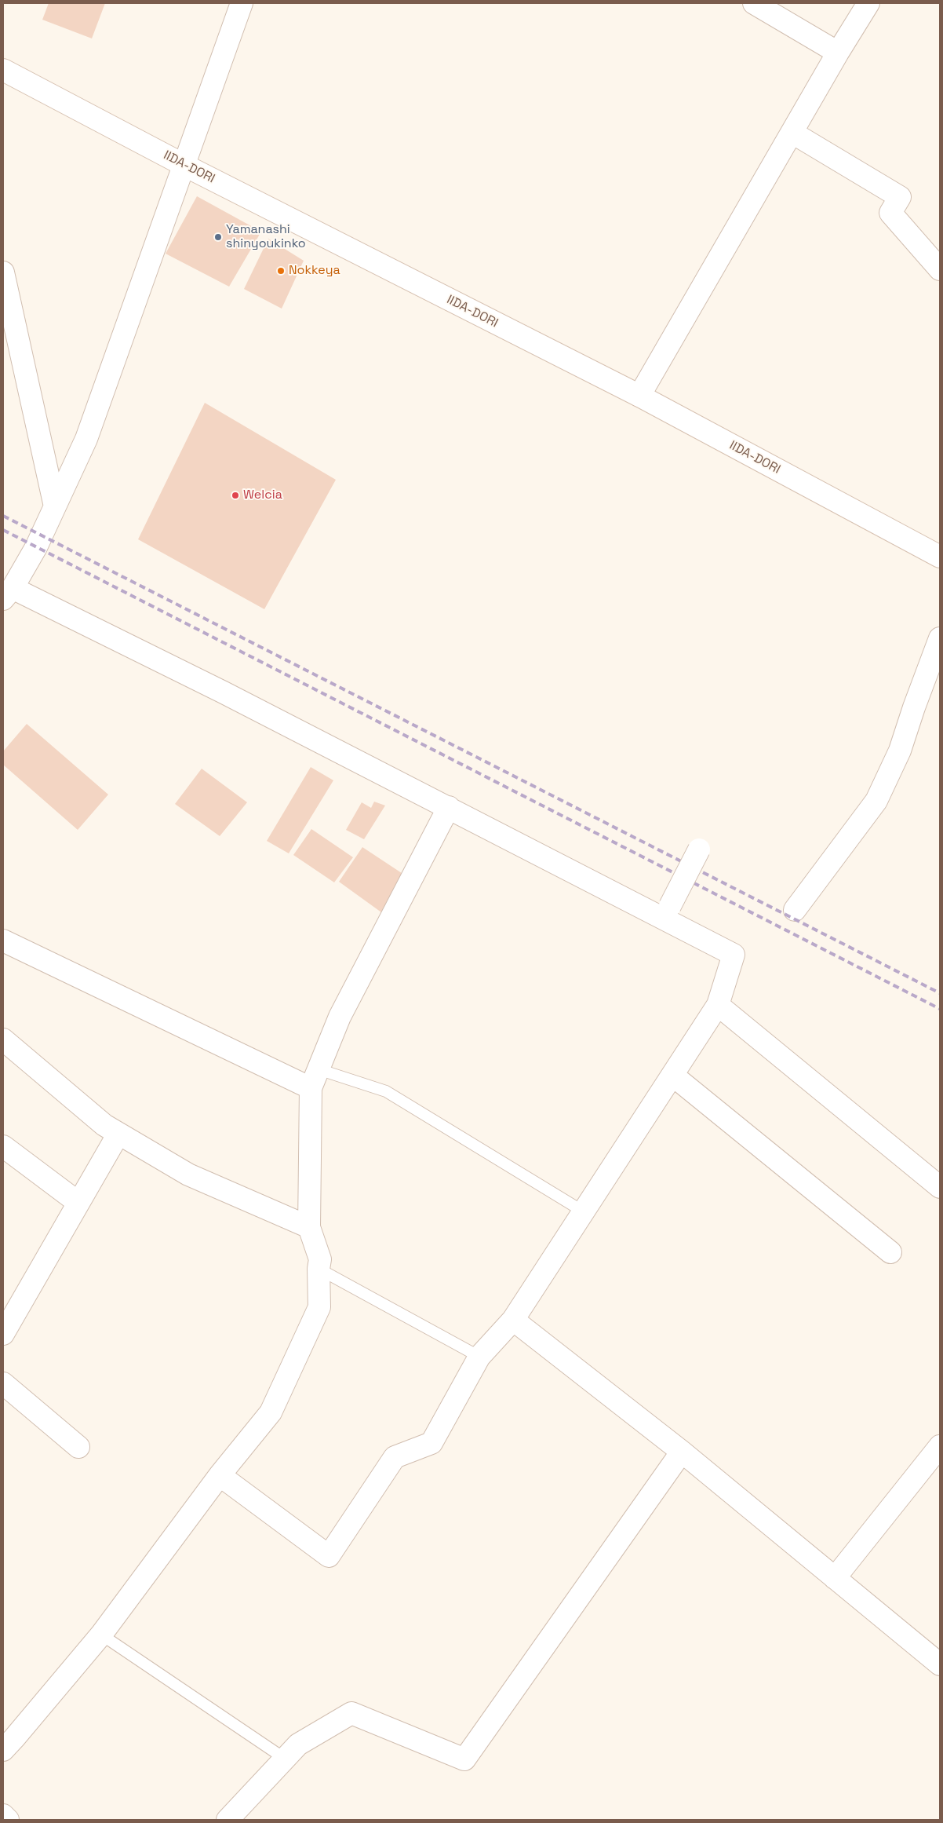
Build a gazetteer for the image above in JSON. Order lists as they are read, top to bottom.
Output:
{
  "streets": {
    "street": ["IIDA-DORI"]
  },
  "places": ["Yamanashi shinyoukinko", "Nokkeya", "Welcia"]
}
